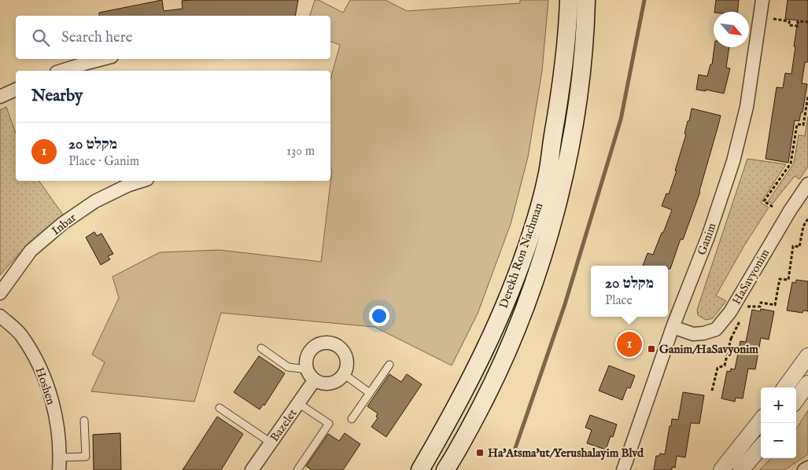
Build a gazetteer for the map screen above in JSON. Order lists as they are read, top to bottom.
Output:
{
  "streets": {
    "main road": ["Derekh Ron Nachman"],
    "street": [
      "Inbar",
      "Ganim",
      "HaSavyonim",
      "Hoshen",
      "Bazelet"
    ]
  },
  "crossings": [
    ["Ganim", "HaSavyonim"]
  ],
  "places": {
    "transit": ["Ganim/HaSavyonim", "Ha'Atsma'ut/Yerushalayim Blvd"]
  },
  "north": "bottom right",
  "page": {
    "search": "Search here",
    "heading": "Nearby",
    "list": [
      {
        "mark": "1",
        "name": "מקלט 20",
        "note": "Place · Ganim",
        "value": "130 m"
      }
    ],
    "popup": ["מקלט 20", "Place"],
    "pins": "1",
    "map_buttons": ["+", "−"]
  }
}
